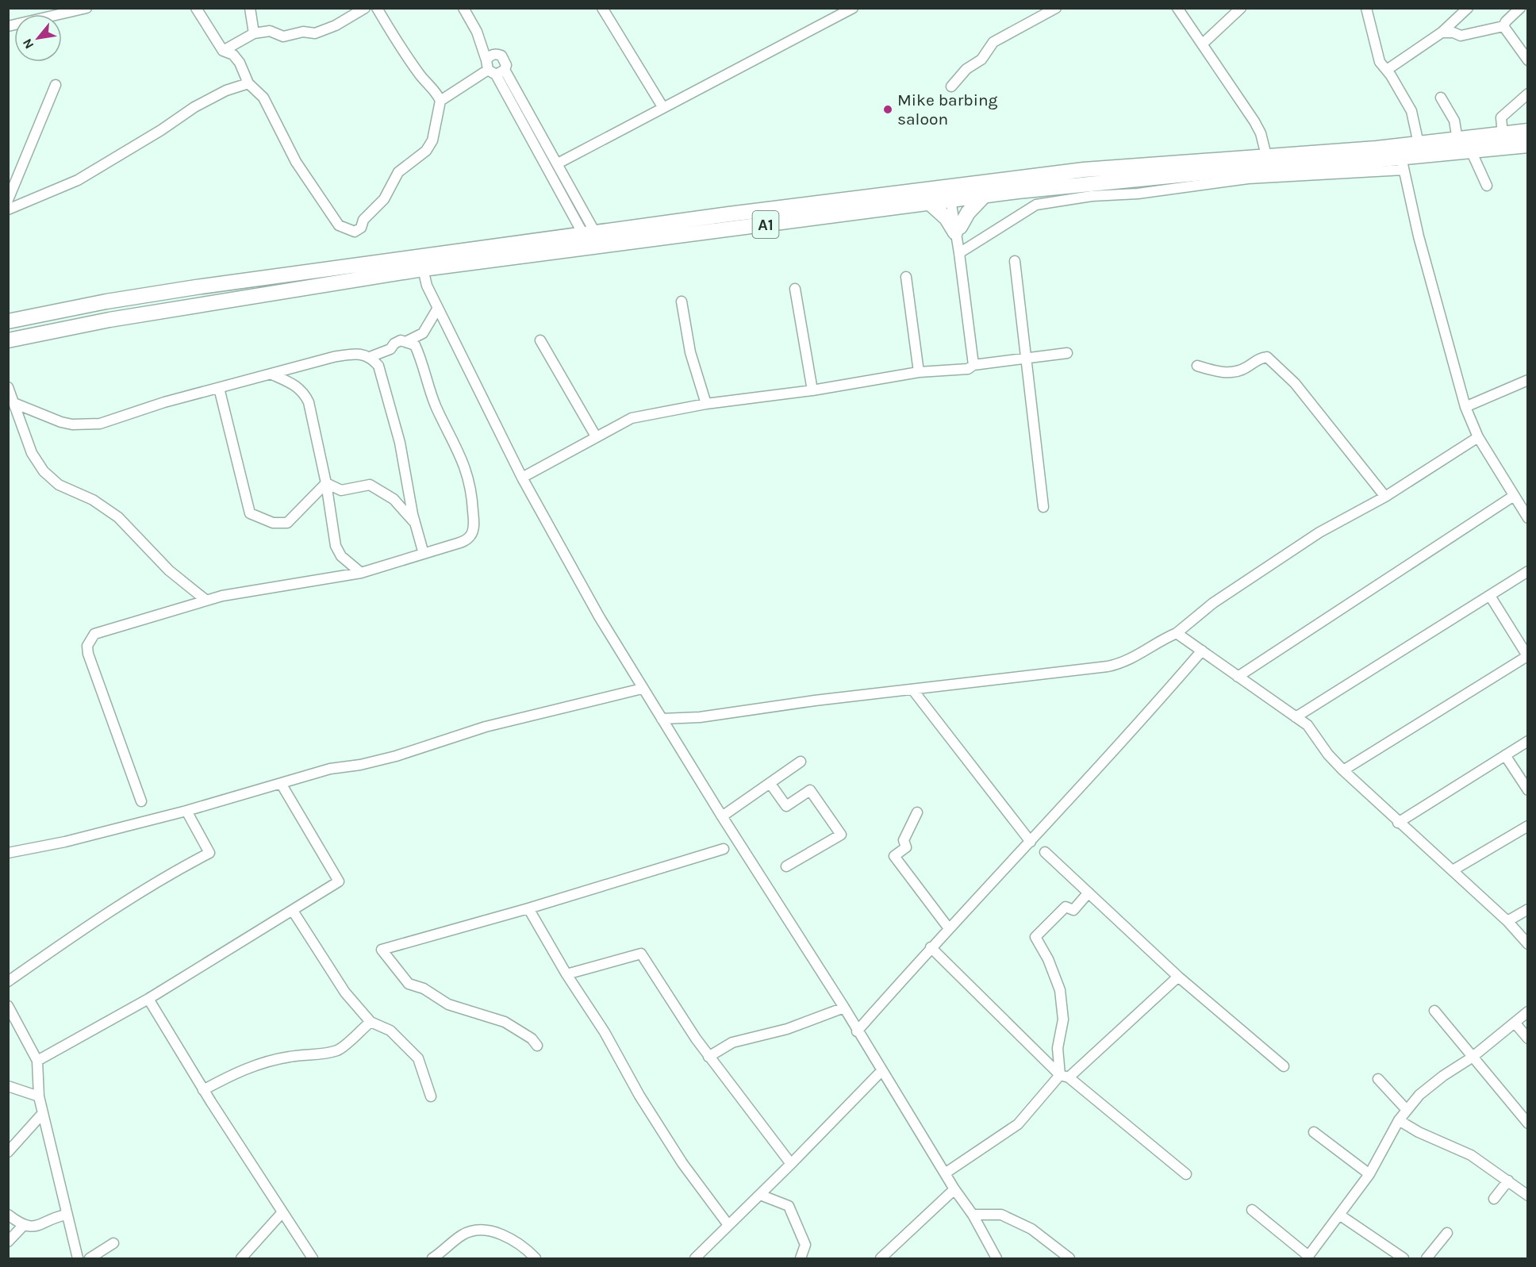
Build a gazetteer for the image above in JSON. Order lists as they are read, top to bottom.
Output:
{
  "streets": {
    "highway": ["A1"]
  },
  "places": ["Mike barbing saloon"],
  "north": "bottom left"
}
